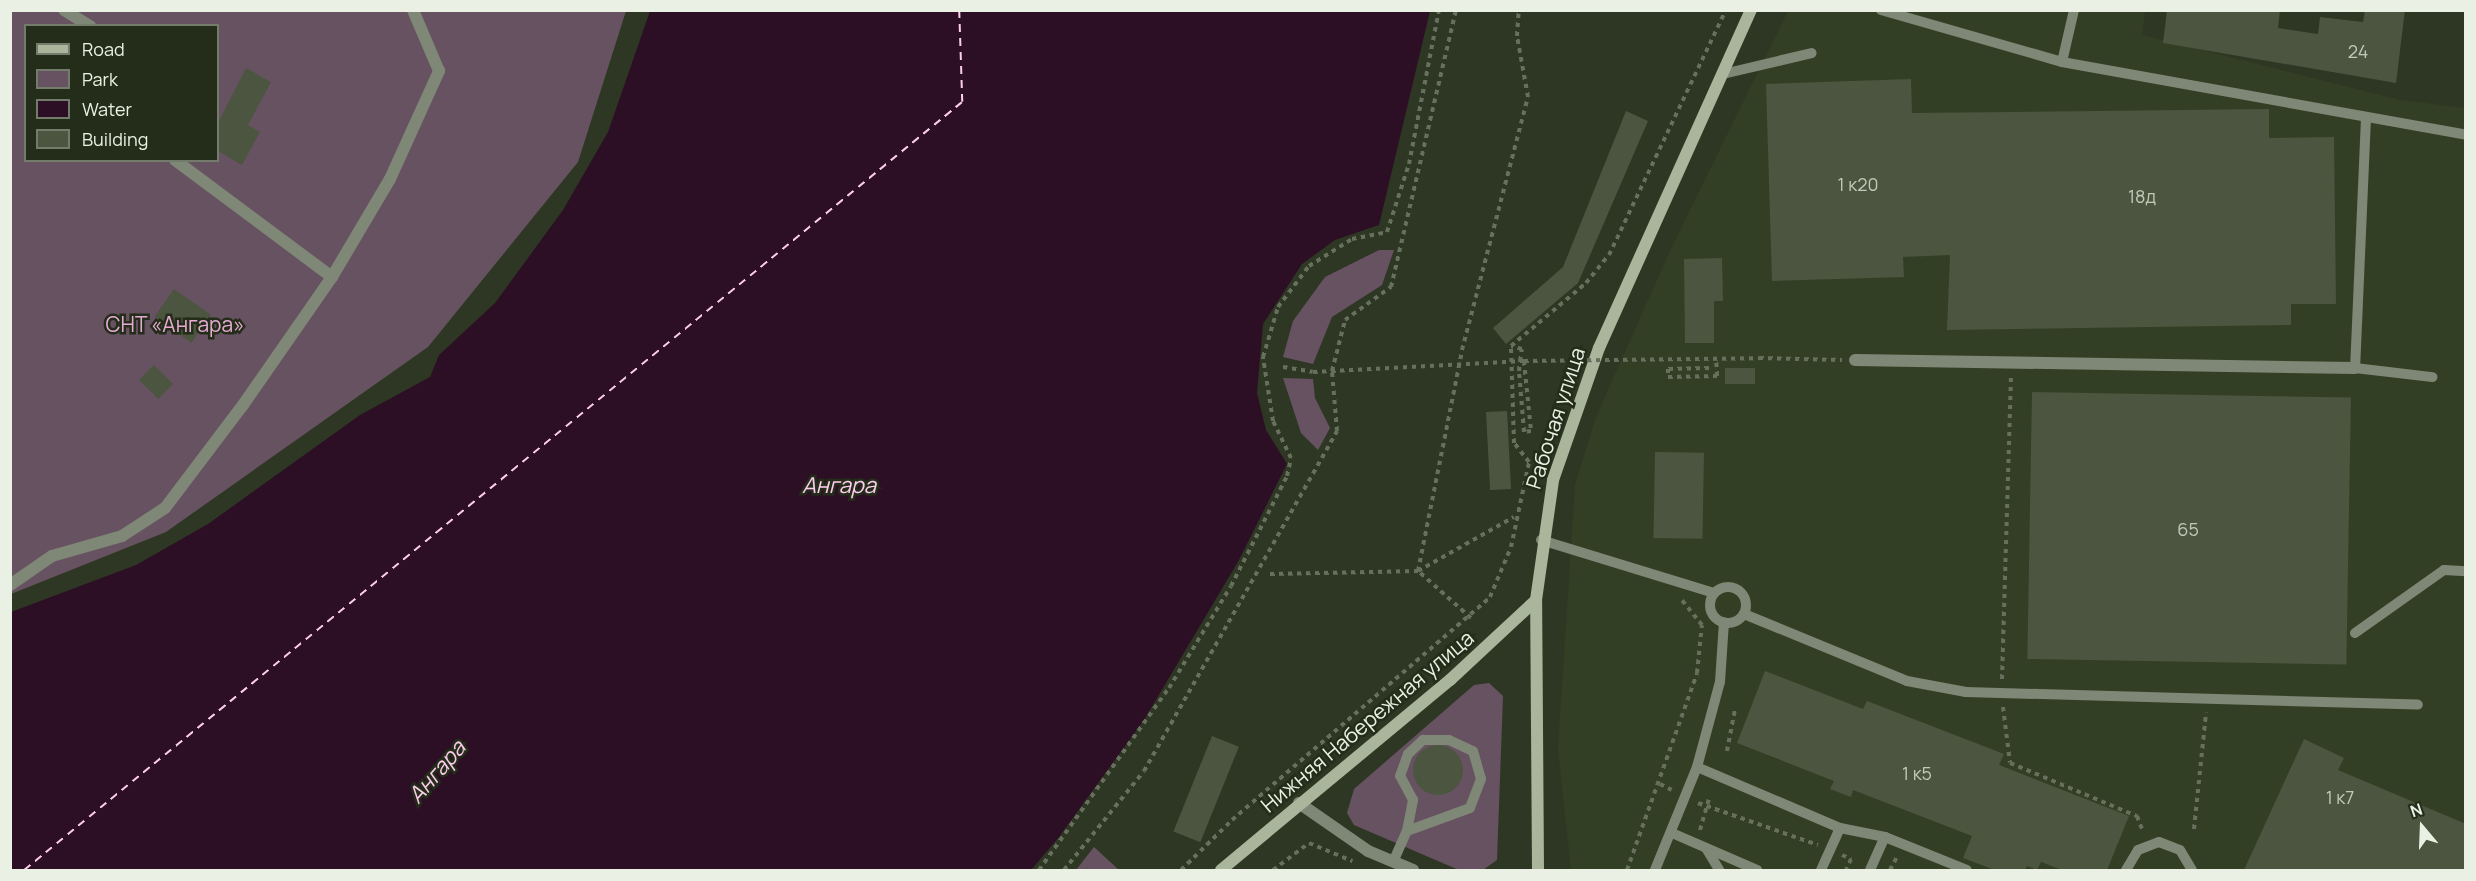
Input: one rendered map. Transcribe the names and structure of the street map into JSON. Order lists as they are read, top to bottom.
{
  "streets": {
    "main road": ["Рабочая улица", "Нижняя Набережная улица"]
  },
  "crossings": [
    ["Рабочая улица", "Нижняя Набережная улица"]
  ],
  "water": ["Ангара"],
  "parks": ["СНТ «Ангара»"],
  "house_numbers": [
    "24",
    "1 к20",
    "18д",
    "65",
    "1 к5",
    "1 к7"
  ],
  "legend": [
    "Road",
    "Park",
    "Water",
    "Building"
  ],
  "north": "top"
}
